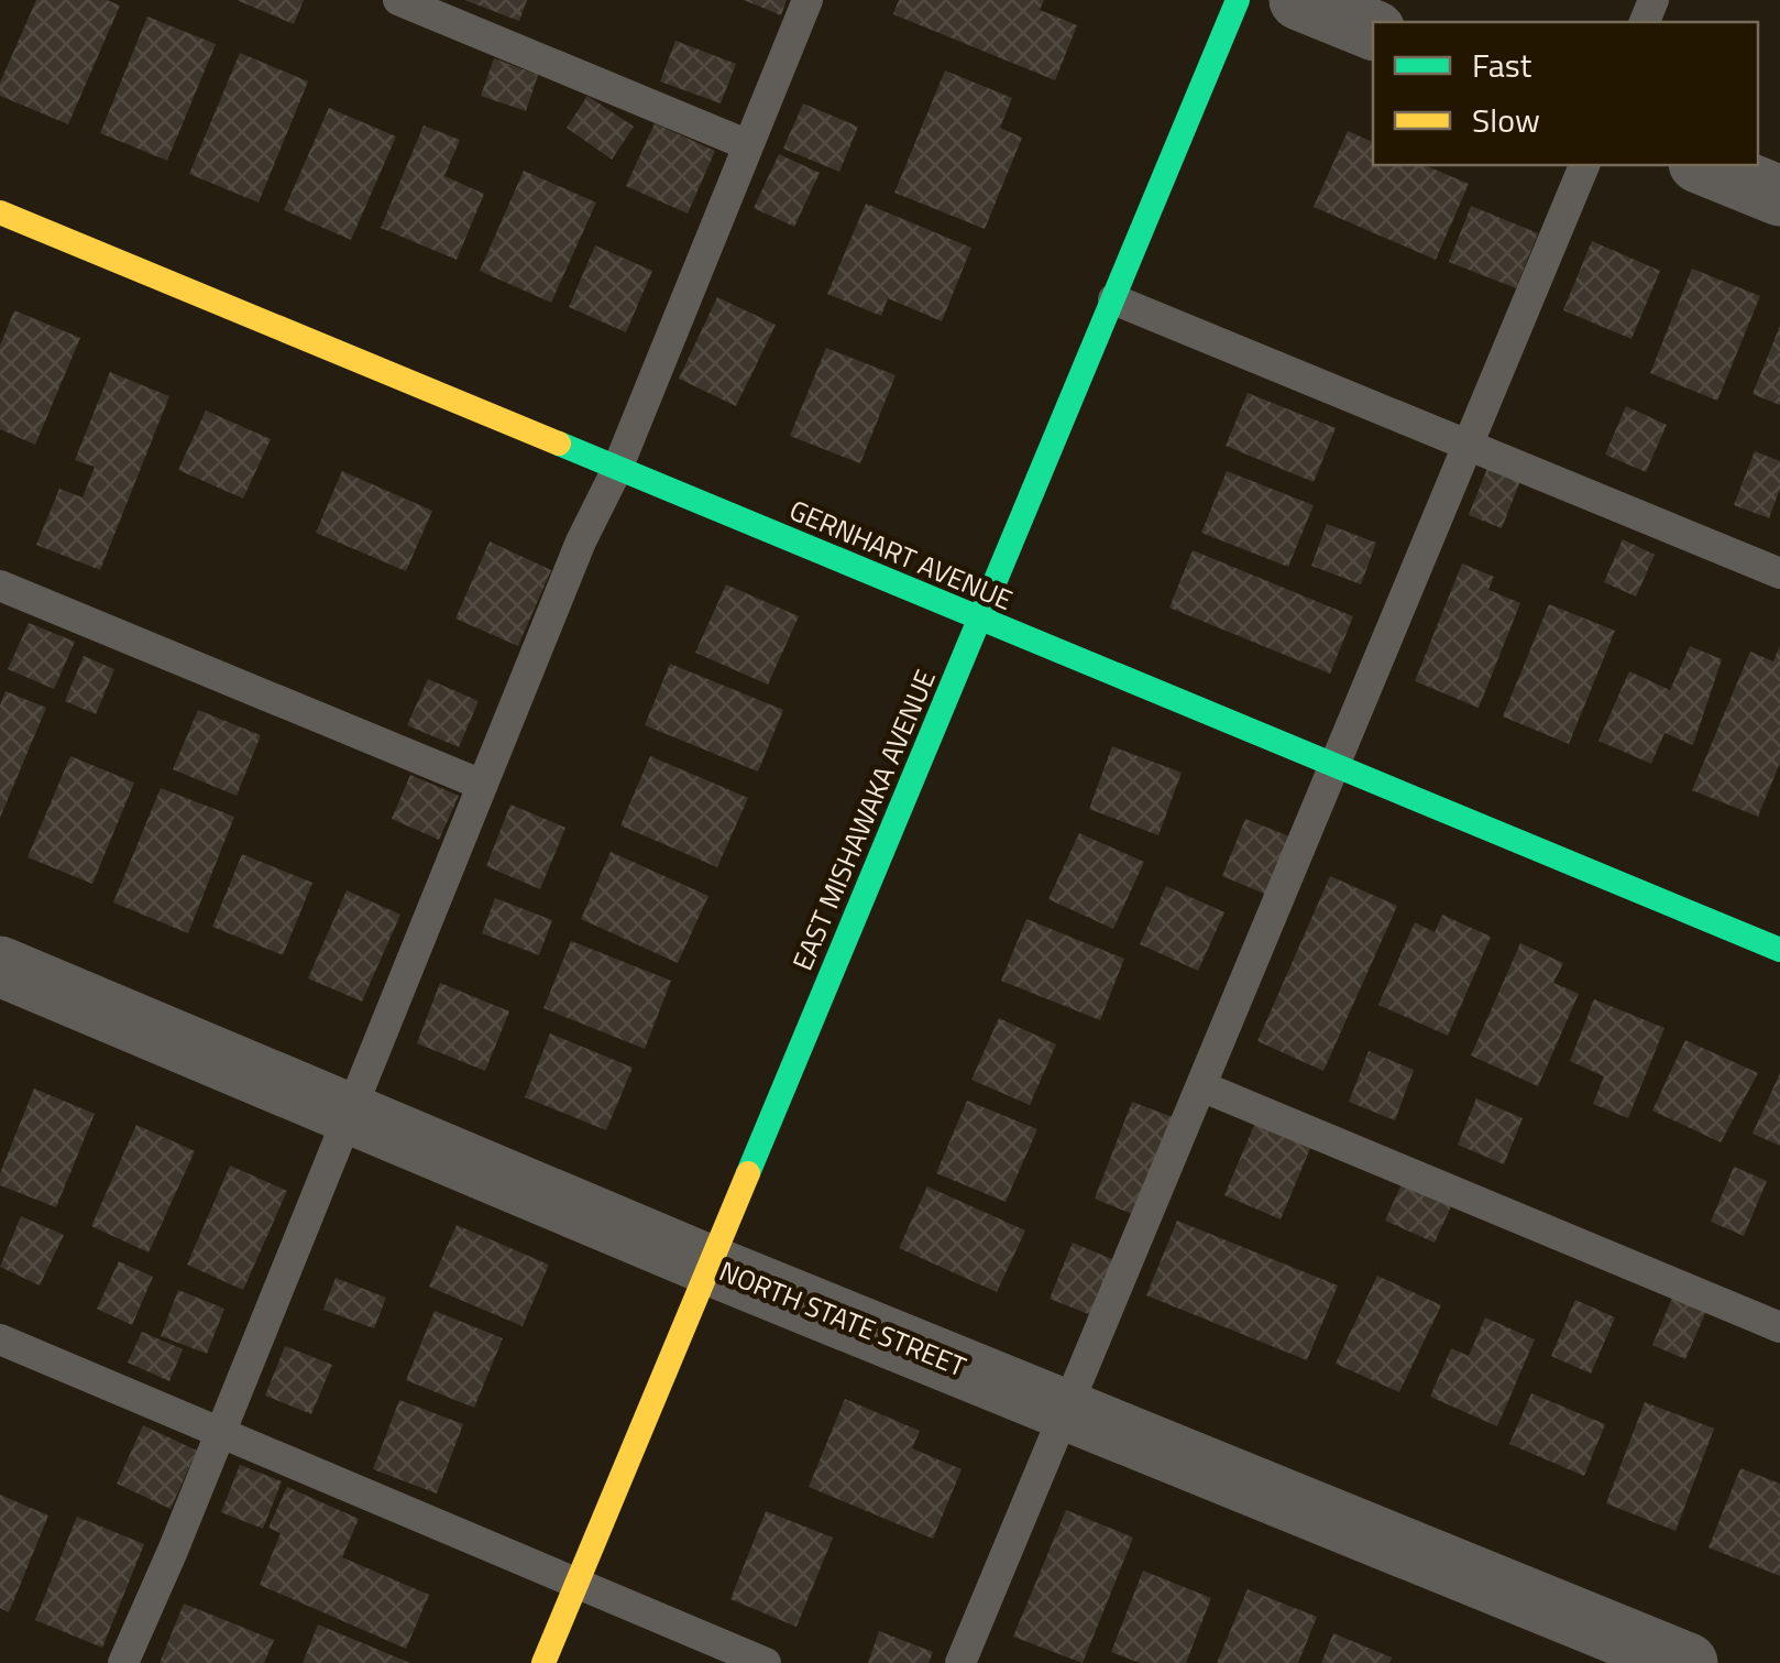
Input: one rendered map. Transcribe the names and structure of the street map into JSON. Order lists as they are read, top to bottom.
{
  "streets": {
    "street": ["GERNHART AVENUE", "EAST MISHAWAKA AVENUE", "NORTH STATE STREET"]
  },
  "crossings": [
    ["GERNHART AVENUE", "EAST MISHAWAKA AVENUE"],
    ["EAST MISHAWAKA AVENUE", "NORTH STATE STREET"]
  ],
  "legend": ["Fast", "Slow"]
}
